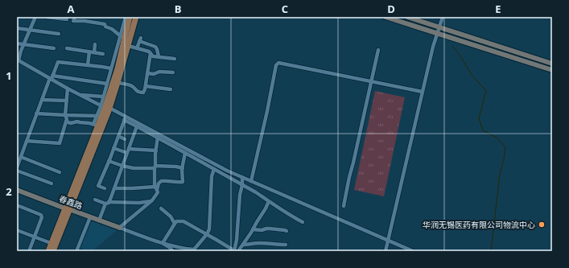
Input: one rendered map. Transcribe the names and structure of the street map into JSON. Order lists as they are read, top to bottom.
{
  "streets": {
    "main road": ["春鑫路"]
  },
  "places": ["华润无锡医药有限公司物流中心"],
  "grid": {
    "columns": [
      "A",
      "B",
      "C",
      "D",
      "E"
    ],
    "rows": ["1", "2"]
  }
}
